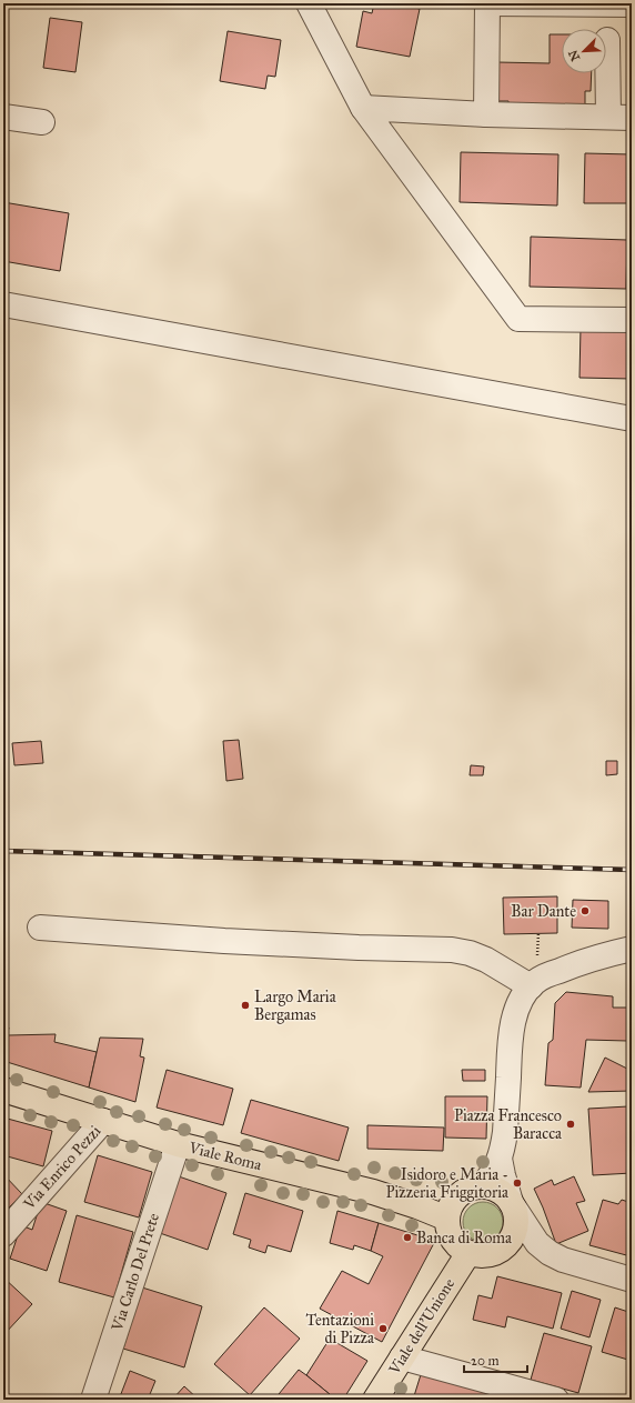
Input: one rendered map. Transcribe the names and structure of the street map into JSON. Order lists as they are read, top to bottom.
{
  "streets": {
    "main road": ["Viale Roma", "Viale dell'Unione"],
    "street": ["Via Enrico Pezzi", "Via Carlo Del Prete"]
  },
  "crossings": [
    ["Viale Roma", "Via Enrico Pezzi"],
    ["Viale Roma", "Via Carlo Del Prete"],
    ["Viale Roma", "Viale dell'Unione"]
  ],
  "places": [
    "Bar Dante",
    "Largo Maria Bergamas",
    "Piazza Francesco Baracca",
    "Isidoro e Maria - Pizzeria Friggitoria",
    "Banca di Roma",
    "Tentazioni di Pizza"
  ],
  "scale_bar": "20 m",
  "north": "bottom left"
}
